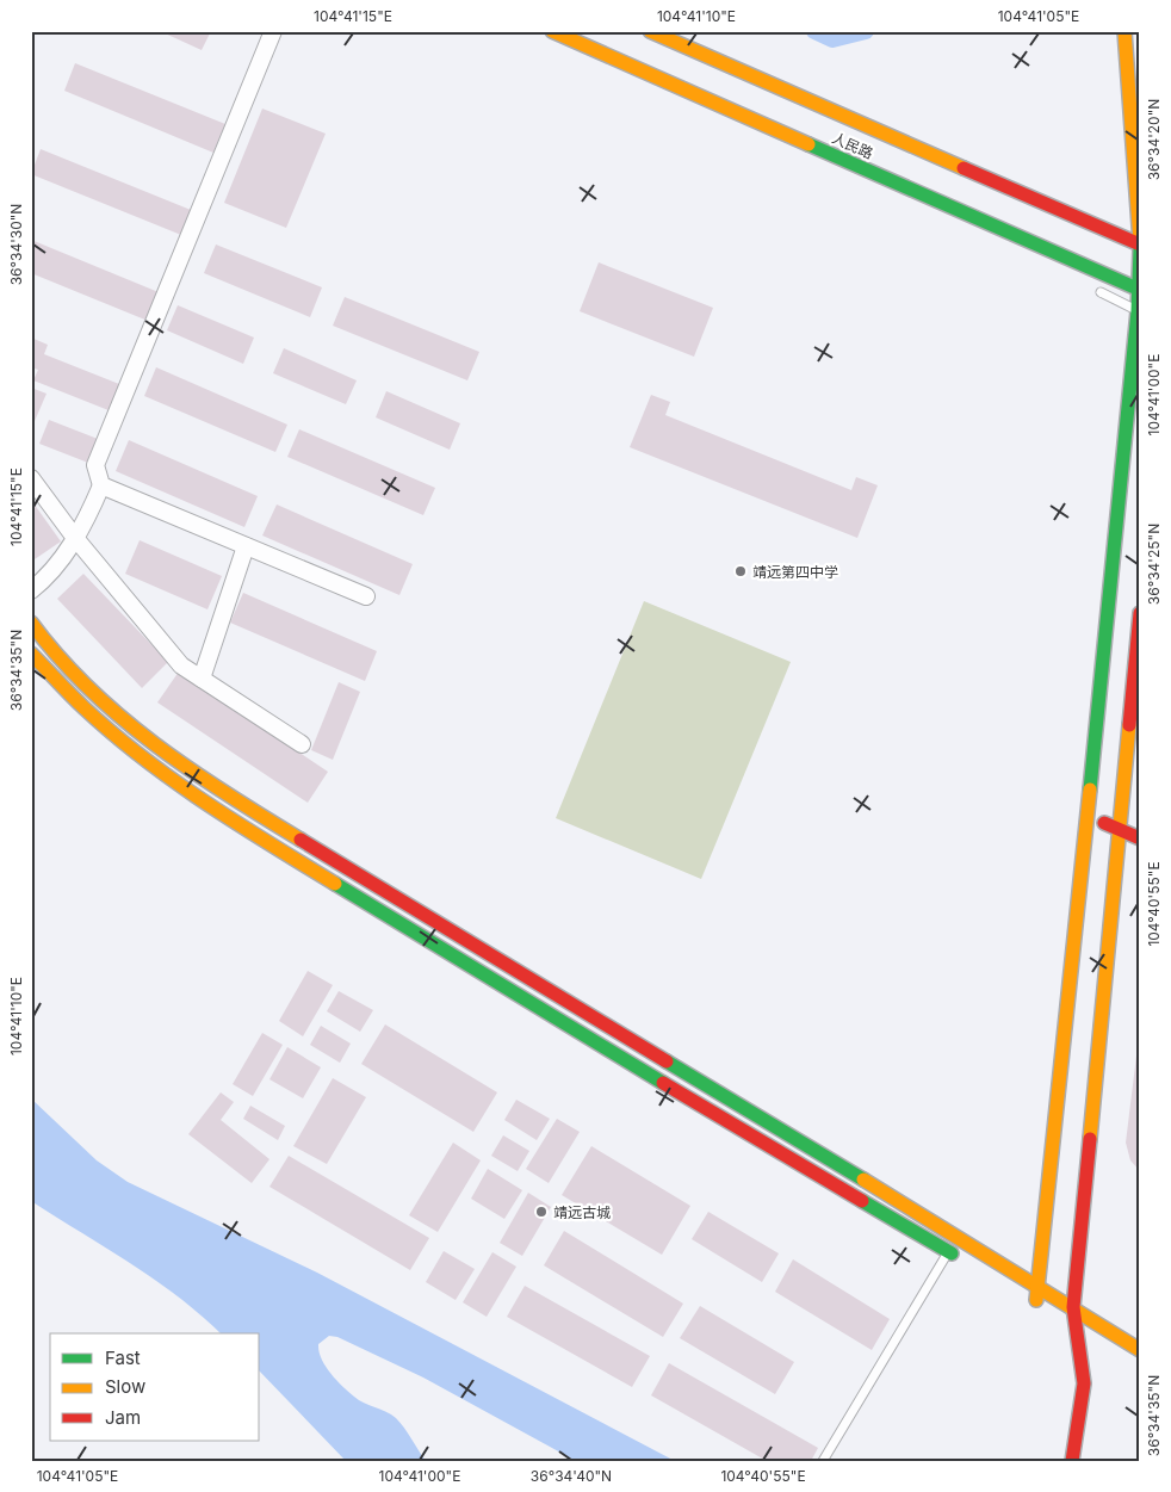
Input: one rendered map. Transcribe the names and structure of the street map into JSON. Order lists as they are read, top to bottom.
{
  "streets": {
    "main road": ["人民路"]
  },
  "places": ["靖远第四中学", "靖远古城"],
  "legend": ["Fast", "Slow", "Jam"],
  "coordinates": [
    "104°41'15\"E",
    "104°41'10\"E",
    "104°41'05\"E",
    "36°34'20\"N",
    "36°34'30\"N",
    "104°41'00\"E",
    "36°34'25\"N",
    "36°34'35\"N",
    "104°40'55\"E",
    "36°34'40\"N"
  ]
}
